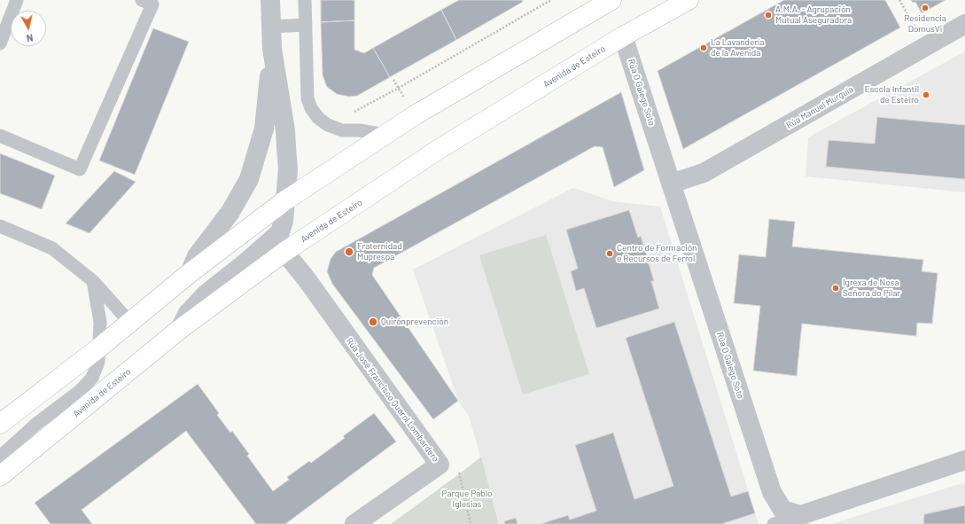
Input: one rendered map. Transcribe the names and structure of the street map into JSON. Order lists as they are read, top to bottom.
{
  "streets": {
    "main road": ["Avenida de Esteiro"],
    "street": ["Rúa O Galego Soto", "Rúa Manuel Murguía", "Rúa José Francisco Querol Lombardero"]
  },
  "crossings": [
    ["Avenida de Esteiro", "Rúa O Galego Soto"],
    ["Avenida de Esteiro", "Rúa José Francisco Querol Lombardero"],
    ["Rúa O Galego Soto", "Rúa Manuel Murguía"]
  ],
  "parks": ["Parque Pablo Iglesias"],
  "places": [
    "Residencia DomusVi",
    "A.M.A. - Agrupación Mutual Aseguradora",
    "La Lavandería de la Avenida",
    "Escola Infantil de Esteiro",
    "Fraternidad Muprespa",
    "Centro de Formación e Recursos de Ferrol",
    "Igrexa de Nosa Señora do Pilar",
    "Quirónprevención"
  ],
  "north": "bottom"
}
